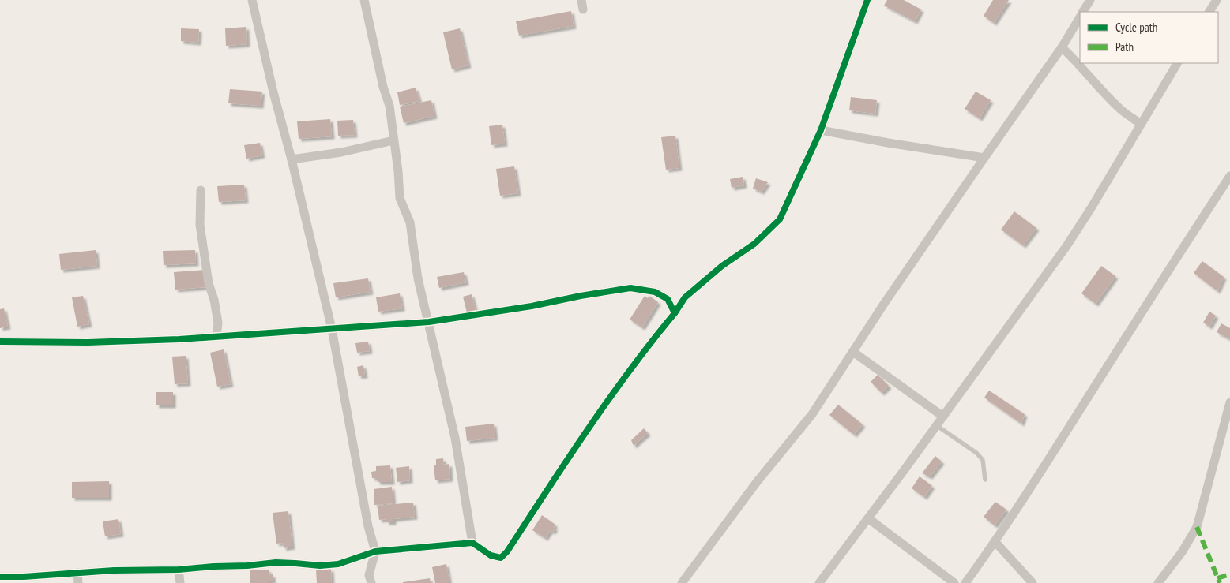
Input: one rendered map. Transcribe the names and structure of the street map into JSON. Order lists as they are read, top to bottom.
{
  "legend": ["Cycle path", "Path"]
}
